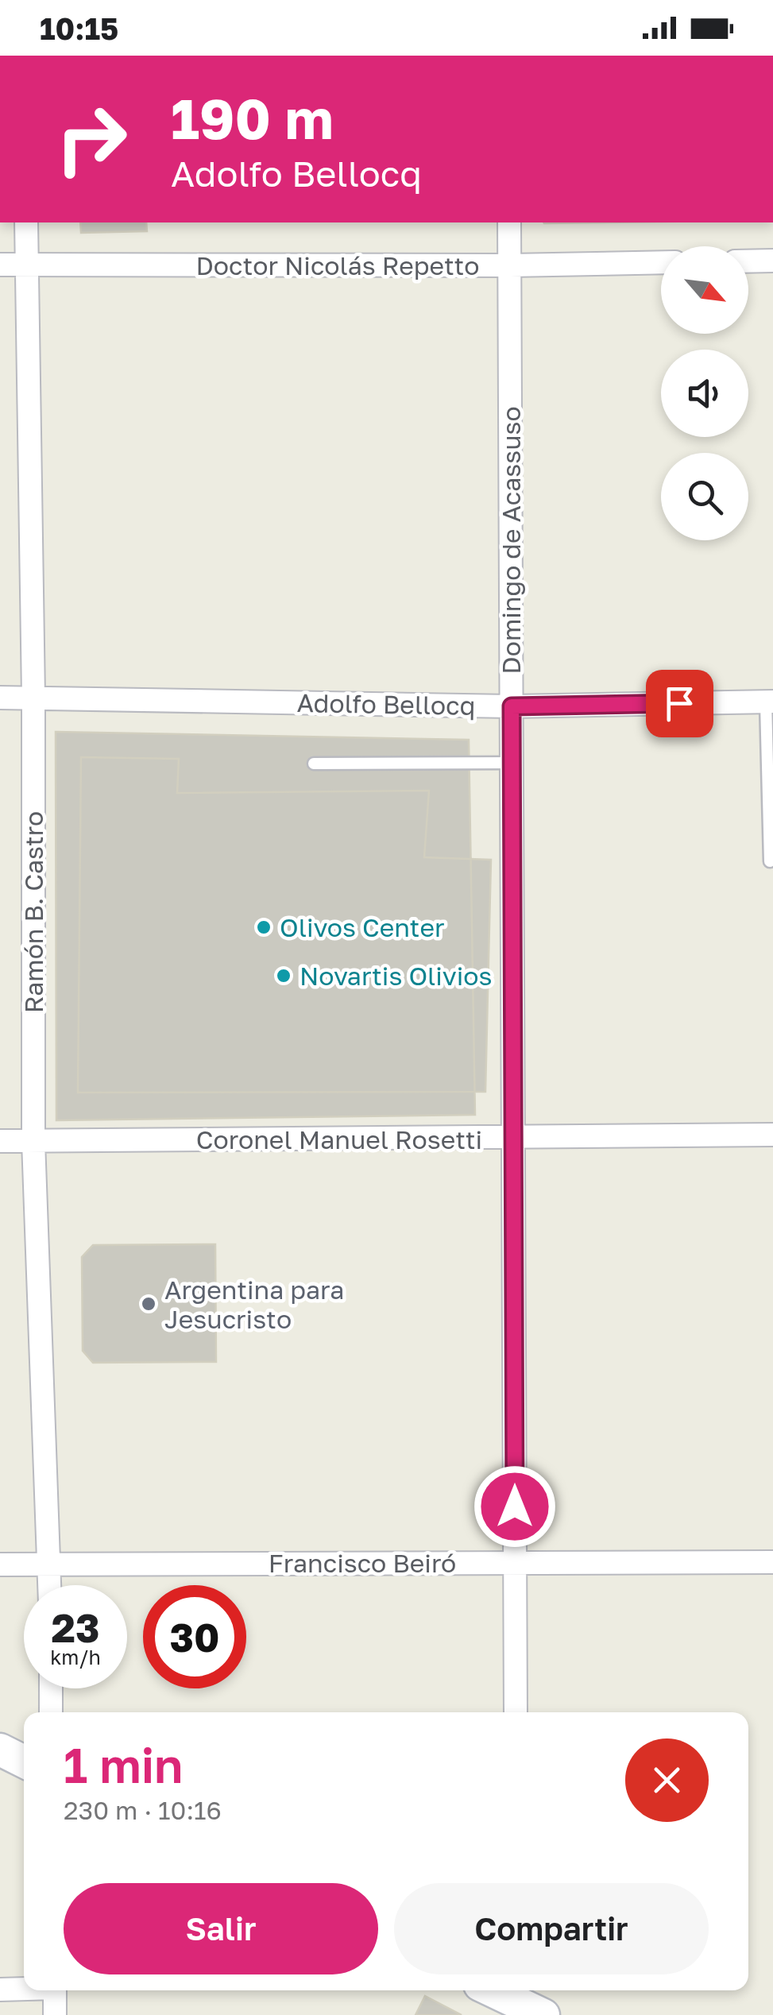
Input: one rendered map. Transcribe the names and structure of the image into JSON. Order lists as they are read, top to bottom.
{
  "streets": {
    "street": [
      "Doctor Nicolás Repetto",
      "Domingo de Acassuso",
      "Adolfo Bellocq",
      "Ramón B. Castro",
      "Coronel Manuel Rosetti",
      "Francisco Beiró"
    ]
  },
  "crossings": [
    ["Doctor Nicolás Repetto", "Domingo de Acassuso"],
    ["Doctor Nicolás Repetto", "Ramón B. Castro"],
    ["Domingo de Acassuso", "Adolfo Bellocq"],
    ["Domingo de Acassuso", "Coronel Manuel Rosetti"],
    ["Domingo de Acassuso", "Francisco Beiró"],
    ["Adolfo Bellocq", "Ramón B. Castro"],
    ["Ramón B. Castro", "Coronel Manuel Rosetti"],
    ["Ramón B. Castro", "Francisco Beiró"]
  ],
  "places": ["Olivos Center", "Novartis Olivios", "Argentina para Jesucristo"],
  "north": "bottom right",
  "page": {
    "status": "10:15",
    "turn": ["190 m", "Adolfo Bellocq"],
    "speed": "23 km/h",
    "limit": "30",
    "heading": ["1 min", "230 m · 10:16"],
    "buttons": ["Salir", "Compartir"]
  }
}
